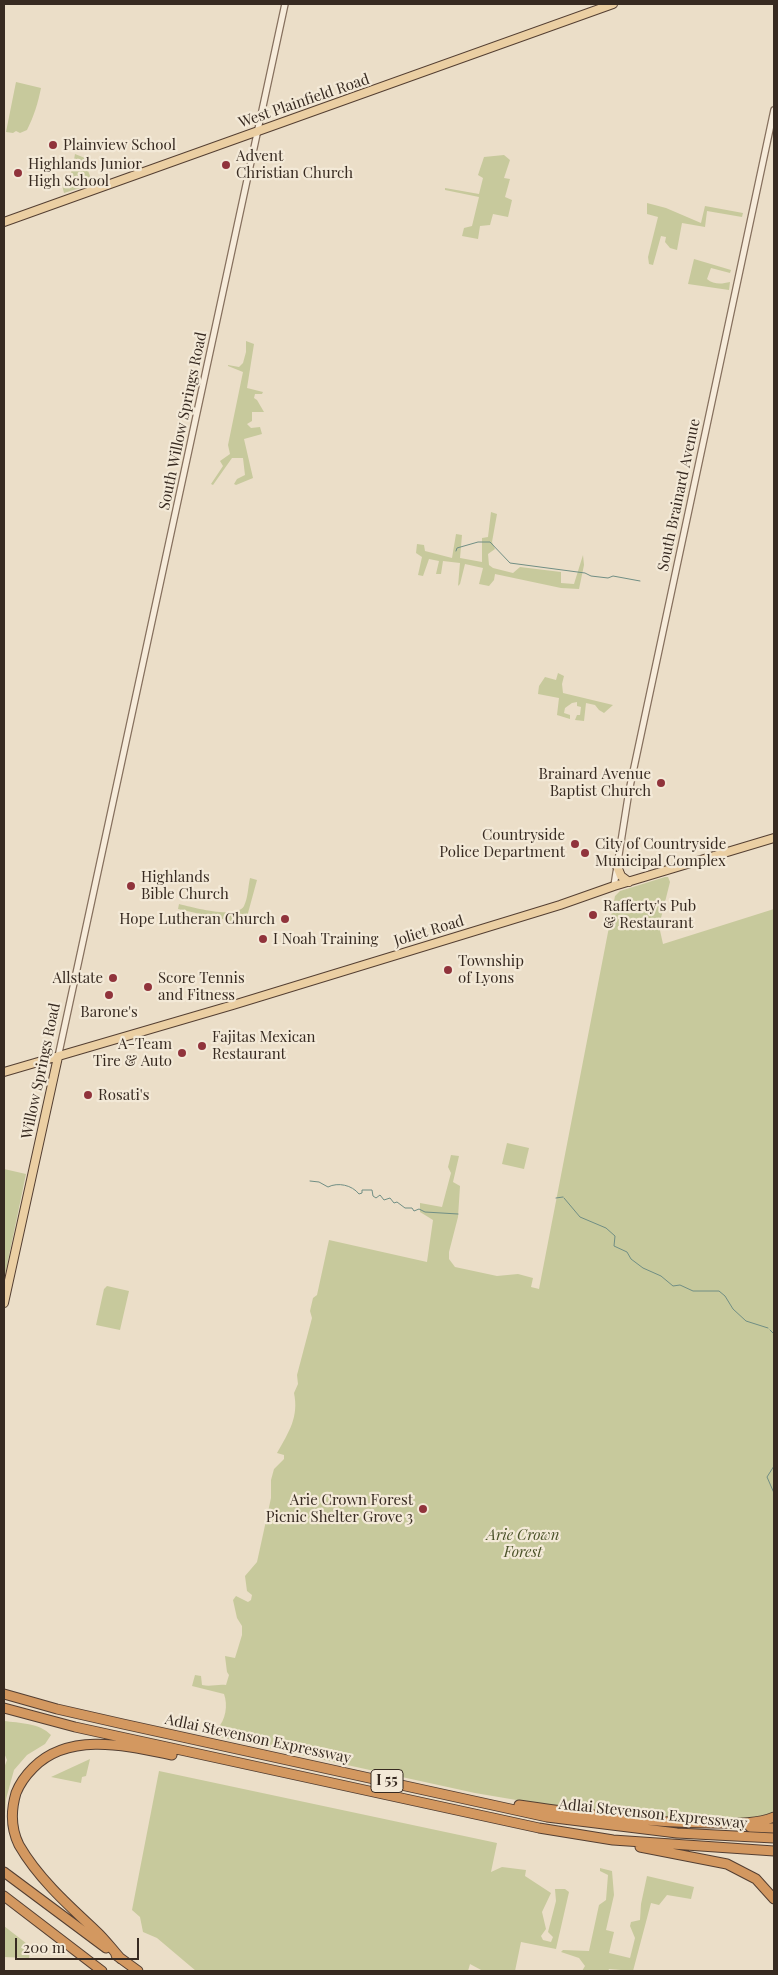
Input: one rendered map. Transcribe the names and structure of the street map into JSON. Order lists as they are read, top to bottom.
{
  "streets": {
    "highway": ["Adlai Stevenson Expressway", "I 55"],
    "main road": ["West Plainfield Road", "Joliet Road", "Willow Springs Road"],
    "street": ["South Willow Springs Road", "South Brainard Avenue"]
  },
  "crossings": [
    ["West Plainfield Road", "South Willow Springs Road"],
    ["South Willow Springs Road", "Willow Springs Road"],
    ["South Brainard Avenue", "Joliet Road"],
    ["Joliet Road", "Willow Springs Road"]
  ],
  "parks": ["Arie Crown Forest"],
  "places": [
    "Plainview School",
    "Advent Christian Church",
    "Highlands Junior High School",
    "Brainard Avenue Baptist Church",
    "Countryside Police Department",
    "City of Countryside Municipal Complex",
    "Highlands Bible Church",
    "Rafferty's Pub & Restaurant",
    "Hope Lutheran Church",
    "I Noah Training",
    "Township of Lyons",
    "Allstate",
    "Score Tennis and Fitness",
    "Barone's",
    "Fajitas Mexican Restaurant",
    "A-Team Tire & Auto",
    "Rosati's",
    "Arie Crown Forest Picnic Shelter Grove 3"
  ],
  "scale_bar": "200 m"
}
